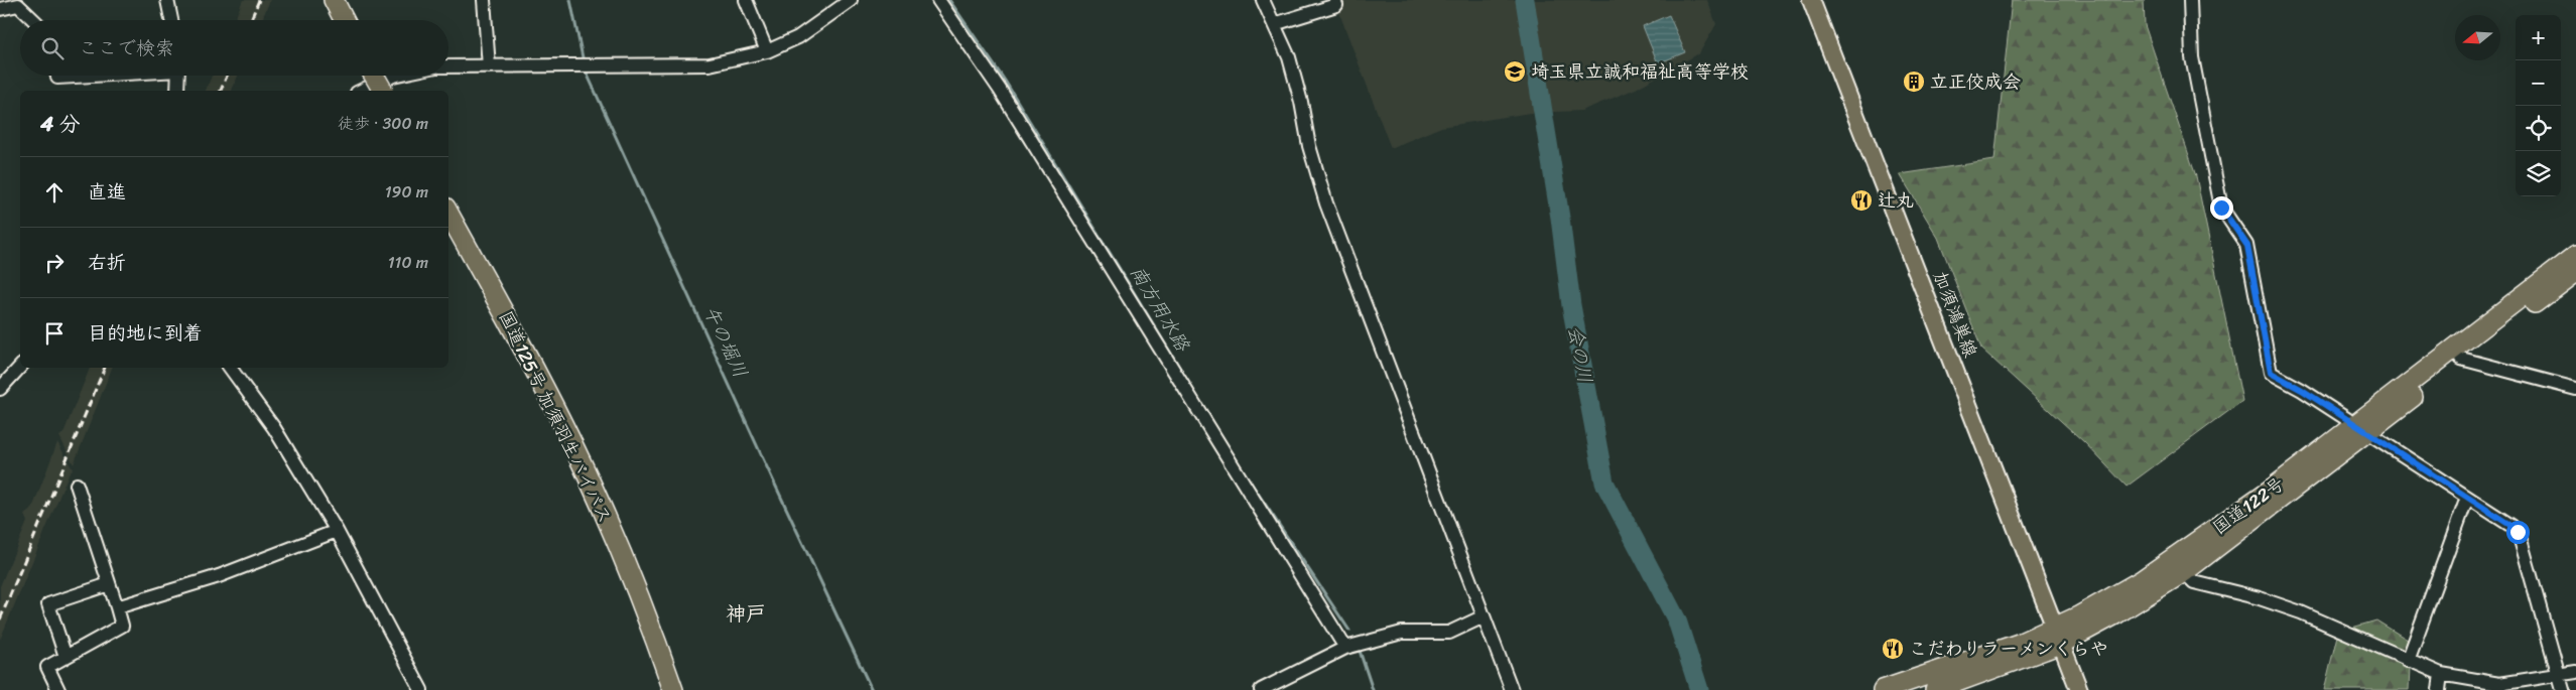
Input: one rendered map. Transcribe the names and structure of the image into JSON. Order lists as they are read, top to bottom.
{
  "streets": {
    "highway": ["国道125号 加須羽生バイパス", "国道122号"],
    "main road": ["加須鴻巣線"]
  },
  "crossings": [
    ["加須鴻巣線", "国道122号"]
  ],
  "districts": ["神戸"],
  "water": ["南方用水路", "午の堀川", "会の川"],
  "places": {
    "school or university": ["埼玉県立誠和福祉高等学校"],
    "building": ["立正佼成会"],
    "restaurant": ["辻丸", "こだわりラーメンくらや"]
  },
  "north": "left",
  "page": {
    "map_buttons": ["+", "−"],
    "search": "ここで検索",
    "heading": ["4 分", "徒歩 · 300 m"],
    "list": [
      ["直進", "190 m"],
      ["右折", "110 m"],
      "目的地に到着"
    ]
  }
}
